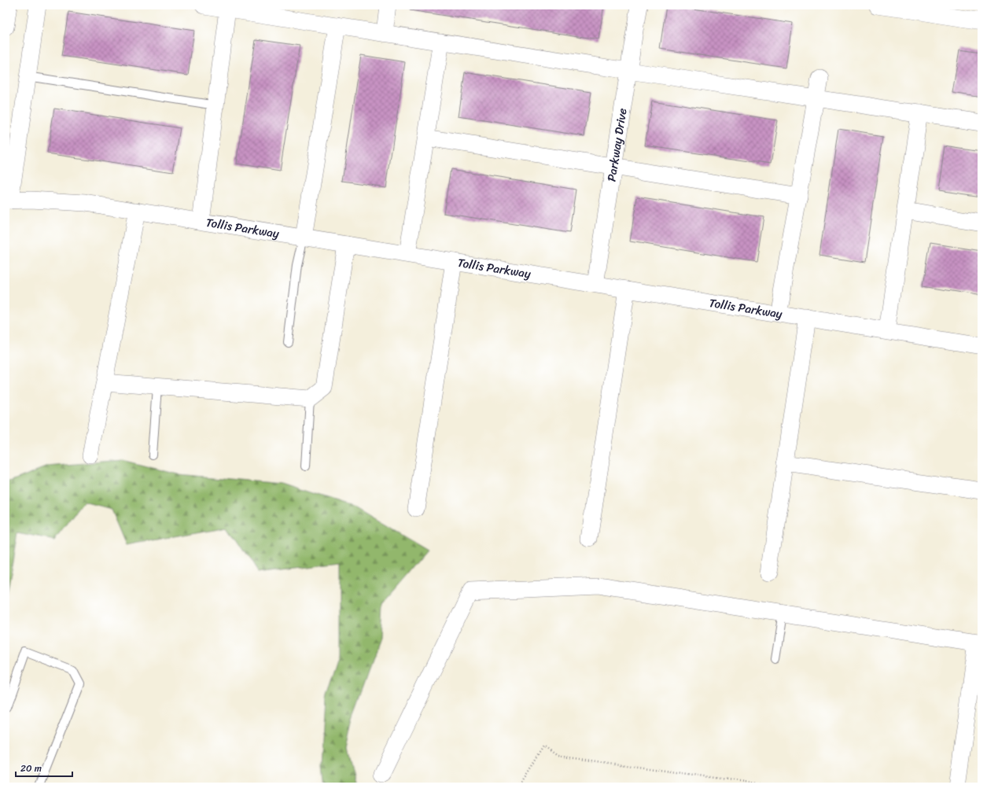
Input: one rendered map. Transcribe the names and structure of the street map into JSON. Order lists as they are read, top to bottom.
{
  "streets": {
    "street": ["Parkway Drive", "Tollis Parkway"]
  },
  "crossings": [
    ["Parkway Drive", "Tollis Parkway"]
  ],
  "scale_bar": "20 m"
}
